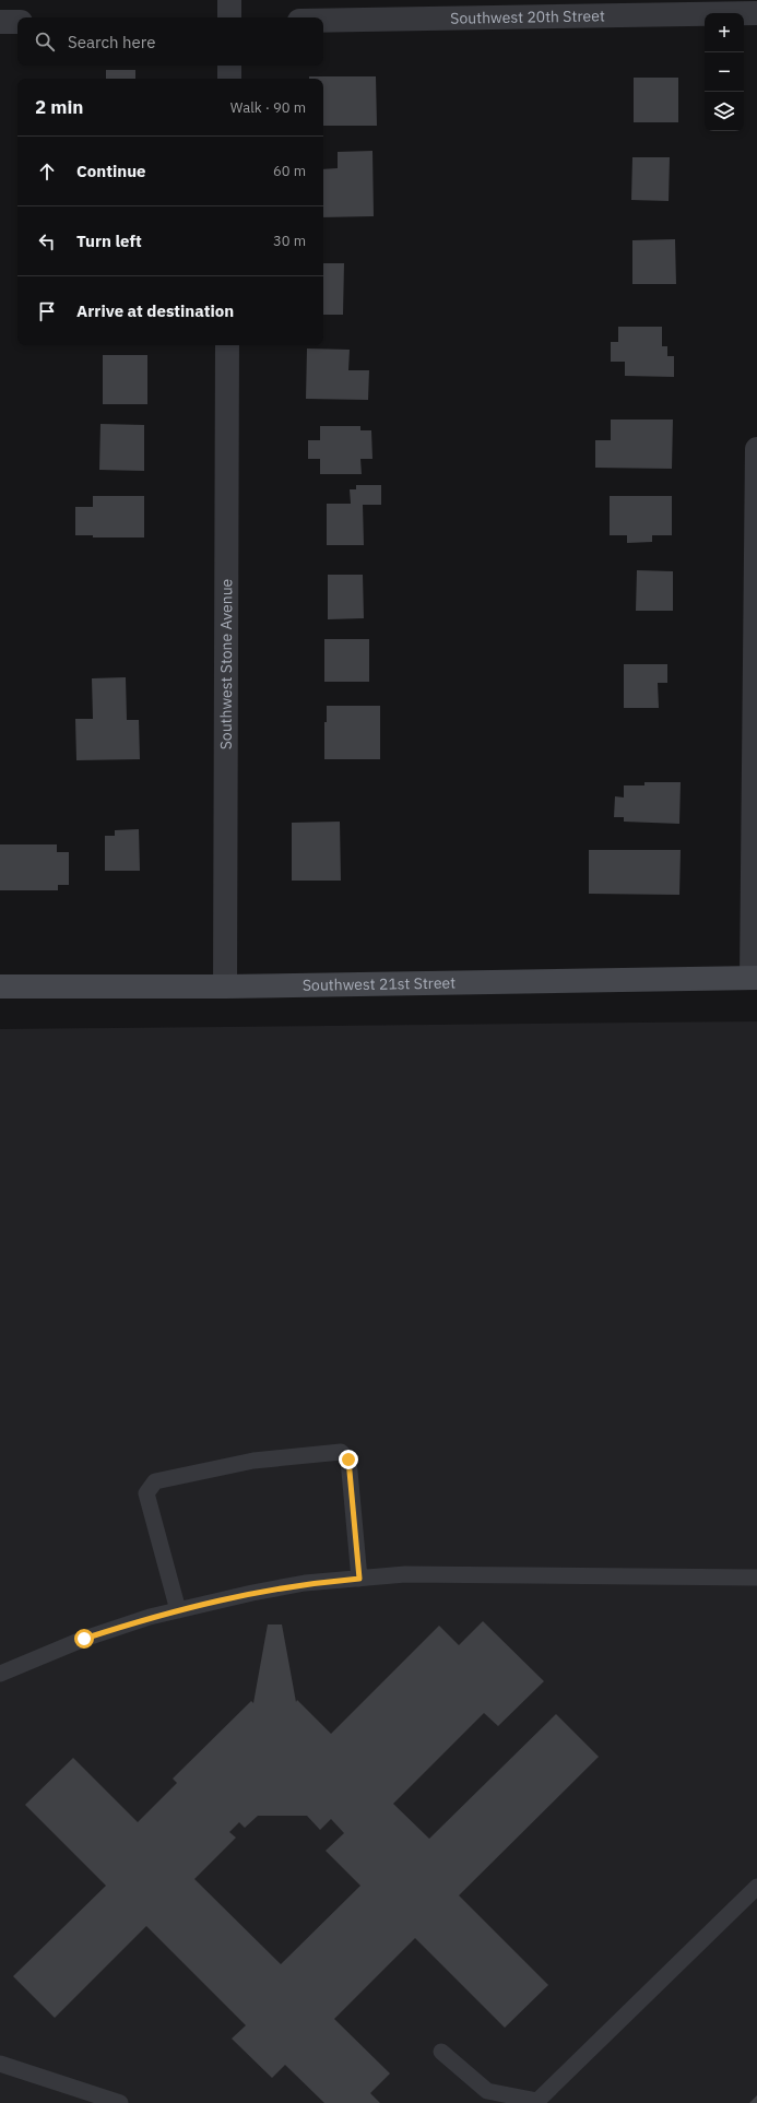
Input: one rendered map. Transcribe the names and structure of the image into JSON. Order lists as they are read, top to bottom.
{
  "streets": {
    "main road": ["Southwest 21st Street"],
    "street": ["Southwest 20th Street", "Southwest Stone Avenue"]
  },
  "crossings": [
    ["Southwest Stone Avenue", "Southwest 21st Street"]
  ],
  "page": {
    "map_buttons": ["+", "−"],
    "search": "Search here",
    "heading": ["2 min", "Walk · 90 m"],
    "list": [
      ["Continue", "60 m"],
      ["Turn left", "30 m"],
      "Arrive at destination"
    ]
  }
}
